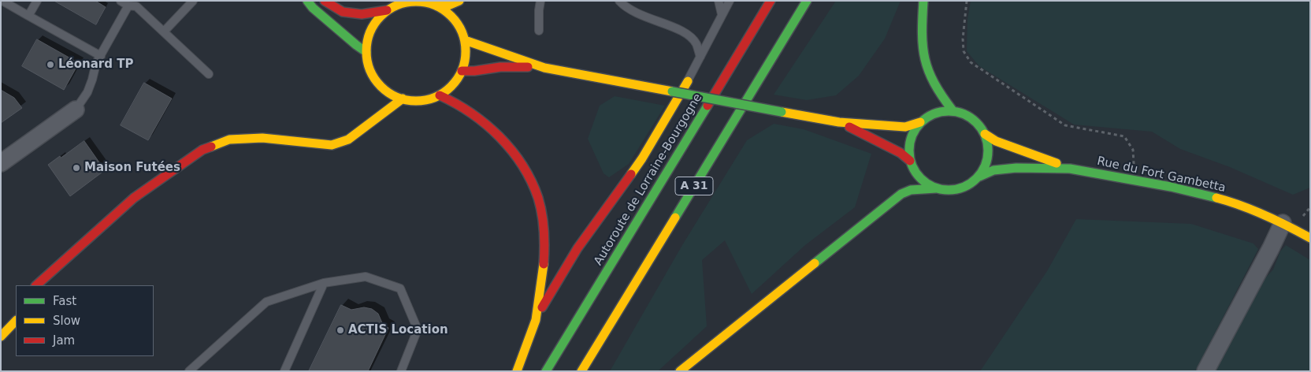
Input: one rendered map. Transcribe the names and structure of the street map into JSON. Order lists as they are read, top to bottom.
{
  "streets": {
    "main road": ["Rue du Fort Gambetta", "Autoroute de Lorraine-Bourgogne", "A 31"]
  },
  "places": ["Léonard TP", "Maison Futées", "ACTIS Location"],
  "legend": ["Fast", "Slow", "Jam"]
}
